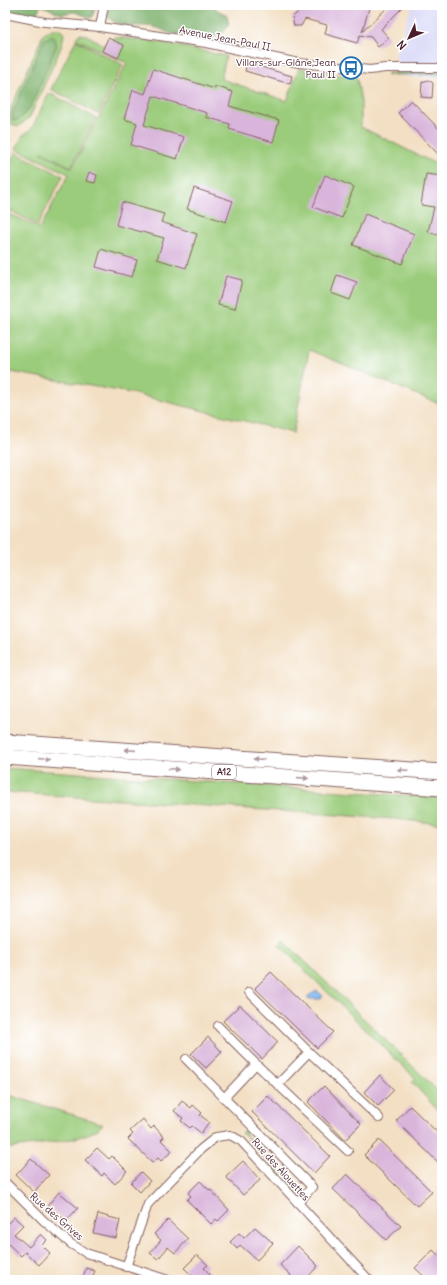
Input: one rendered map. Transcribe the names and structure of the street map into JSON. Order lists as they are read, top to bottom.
{
  "streets": {
    "highway": ["A12"],
    "street": ["Avenue Jean-Paul II", "Rue des Alouettes", "Rue des Grives"]
  },
  "crossings": [
    ["Rue des Alouettes", "Rue des Grives"]
  ],
  "places": {
    "bus stop": ["Villars-sur-Glâne,Jean Paul II"]
  },
  "north": "bottom left"
}
